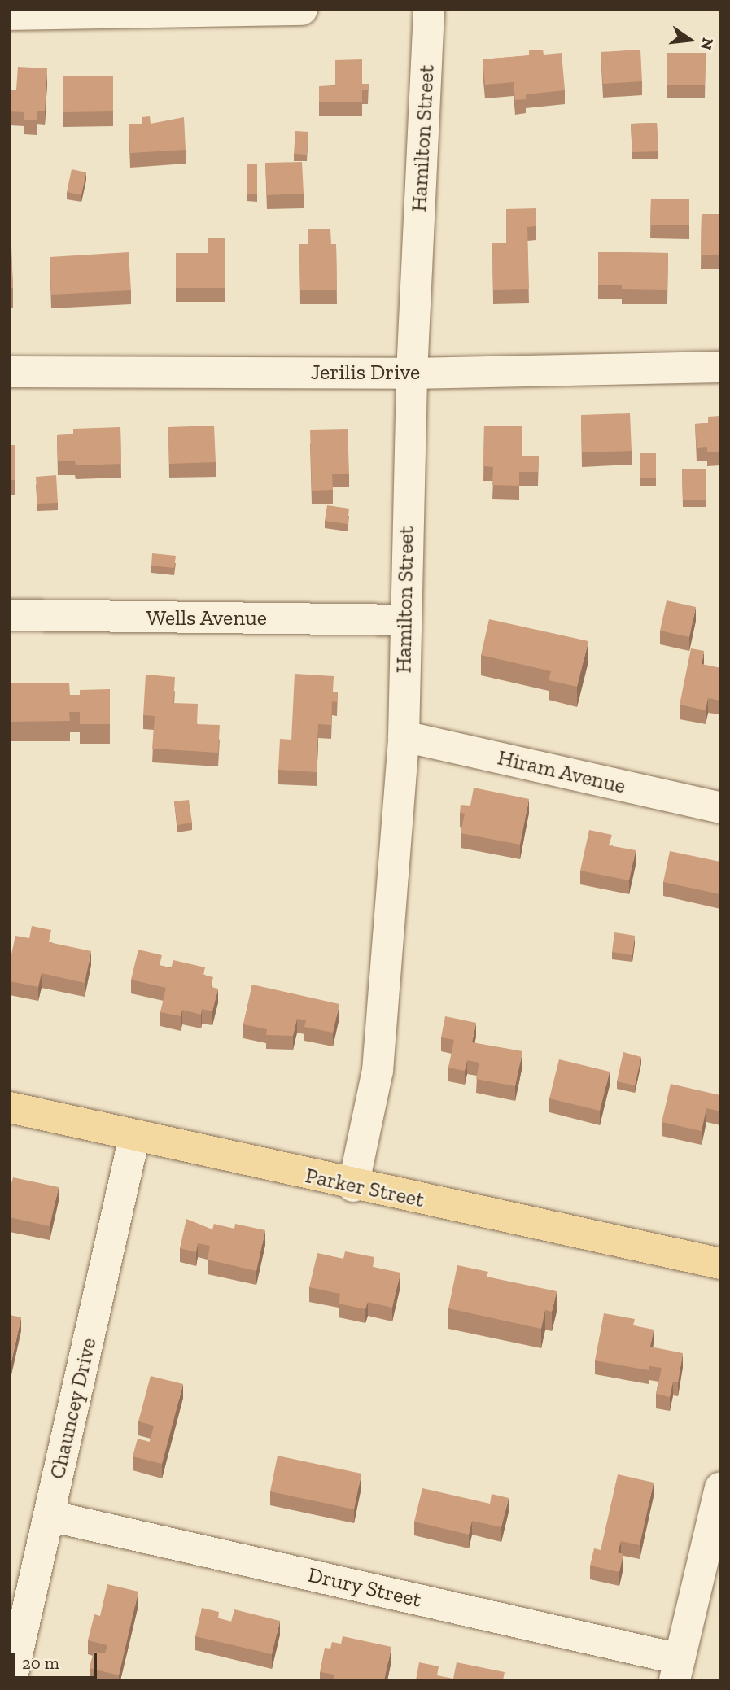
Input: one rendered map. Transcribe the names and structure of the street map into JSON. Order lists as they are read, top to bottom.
{
  "streets": {
    "main road": ["Parker Street"],
    "street": [
      "Hamilton Street",
      "Jerilis Drive",
      "Wells Avenue",
      "Hiram Avenue",
      "Chauncey Drive",
      "Drury Street"
    ]
  },
  "crossings": [
    ["Hamilton Street", "Jerilis Drive"],
    ["Hamilton Street", "Wells Avenue"],
    ["Hamilton Street", "Hiram Avenue"],
    ["Hamilton Street", "Parker Street"],
    ["Parker Street", "Chauncey Drive"],
    ["Chauncey Drive", "Drury Street"]
  ],
  "scale_bar": "20 m",
  "north": "right"
}
